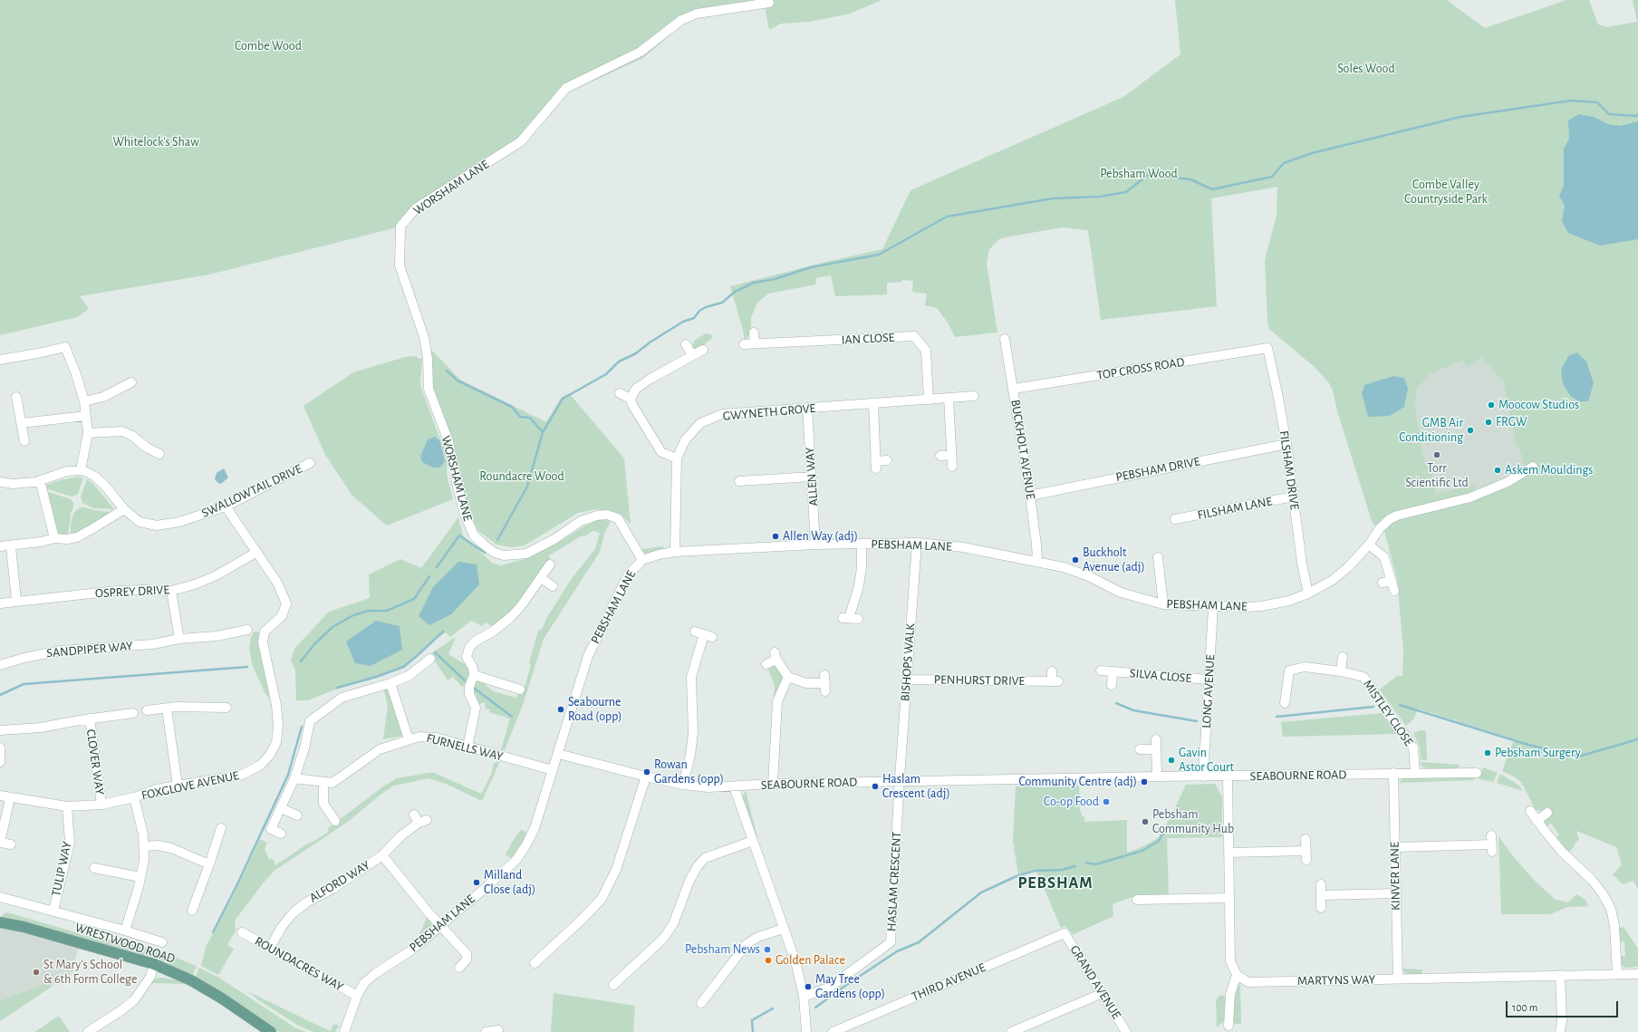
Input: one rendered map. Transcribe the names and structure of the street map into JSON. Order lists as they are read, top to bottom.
{
  "streets": {
    "main road": ["WRESTWOOD ROAD"],
    "street": [
      "WORSHAM LANE",
      "IAN CLOSE",
      "TOP CROSS ROAD",
      "GWYNETH GROVE",
      "BUCKHOLT AVENUE",
      "PEBSHAM DRIVE",
      "FILSHAM DRIVE",
      "ALLEN WAY",
      "SWALLOWTAIL DRIVE",
      "FILSHAM LANE",
      "PEBSHAM LANE",
      "OSPREY DRIVE",
      "SANDPIPER WAY",
      "BISHOPS WALK",
      "SILVA CLOSE",
      "PENHURST DRIVE",
      "LONG AVENUE",
      "MISTLEY CLOSE",
      "FURNELLS WAY",
      "CLOVER WAY",
      "SEABOURNE ROAD",
      "FOXGLOVE AVENUE",
      "TULIP WAY",
      "KINVER LANE",
      "ALFORD WAY",
      "HASLAM CRESCENT",
      "ROUNDACRES WAY",
      "MARTYNS WAY",
      "THIRD AVENUE",
      "GRAND AVENUE"
    ]
  },
  "crossings": [
    ["WORSHAM LANE", "PEBSHAM LANE"],
    ["IAN CLOSE", "GWYNETH GROVE"],
    ["TOP CROSS ROAD", "BUCKHOLT AVENUE"],
    ["TOP CROSS ROAD", "FILSHAM DRIVE"],
    ["GWYNETH GROVE", "ALLEN WAY"],
    ["GWYNETH GROVE", "PEBSHAM LANE"],
    ["BUCKHOLT AVENUE", "PEBSHAM DRIVE"],
    ["BUCKHOLT AVENUE", "PEBSHAM LANE"],
    ["PEBSHAM DRIVE", "FILSHAM DRIVE"],
    ["FILSHAM DRIVE", "FILSHAM LANE"],
    ["FILSHAM DRIVE", "PEBSHAM LANE"],
    ["ALLEN WAY", "PEBSHAM LANE"],
    ["SWALLOWTAIL DRIVE", "FOXGLOVE AVENUE"],
    ["PEBSHAM LANE", "BISHOPS WALK"],
    ["PEBSHAM LANE", "LONG AVENUE"],
    ["PEBSHAM LANE", "FURNELLS WAY"],
    ["PEBSHAM LANE", "SEABOURNE ROAD"],
    ["PEBSHAM LANE", "ROUNDACRES WAY"],
    ["OSPREY DRIVE", "FOXGLOVE AVENUE"],
    ["BISHOPS WALK", "PENHURST DRIVE"],
    ["BISHOPS WALK", "SEABOURNE ROAD"],
    ["BISHOPS WALK", "HASLAM CRESCENT"],
    ["SILVA CLOSE", "LONG AVENUE"],
    ["LONG AVENUE", "SEABOURNE ROAD"],
    ["MISTLEY CLOSE", "SEABOURNE ROAD"],
    ["CLOVER WAY", "FOXGLOVE AVENUE"],
    ["SEABOURNE ROAD", "KINVER LANE"],
    ["SEABOURNE ROAD", "HASLAM CRESCENT"],
    ["FOXGLOVE AVENUE", "TULIP WAY"],
    ["KINVER LANE", "MARTYNS WAY"],
    ["ALFORD WAY", "ROUNDACRES WAY"],
    ["THIRD AVENUE", "GRAND AVENUE"]
  ],
  "districts": ["PEBSHAM"],
  "parks": [
    "Combe Wood",
    "Soles Wood",
    "Whitelock's Shaw",
    "Pebsham Wood",
    "Combe Valley Countryside Park",
    "Roundacre Wood"
  ],
  "places": [
    "Moocow Studios",
    "FRGW",
    "GMB Air Conditioning",
    "Torr Scientific Ltd",
    "Askem Mouldings",
    "Allen Way (adj)",
    "Buckholt Avenue (adj)",
    "Seabourne Road (opp)",
    "Pebsham Surgery",
    "Gavin Astor Court",
    "Rowan Gardens (opp)",
    "Community Centre (adj)",
    "Haslam Crescent (adj)",
    "Co-op Food",
    "Pebsham Community Hub",
    "Milland Close (adj)",
    "Pebsham News",
    "Golden Palace",
    "St Mary's School & 6th Form College",
    "May Tree Gardens (opp)"
  ],
  "scale_bar": "100 m"
}
